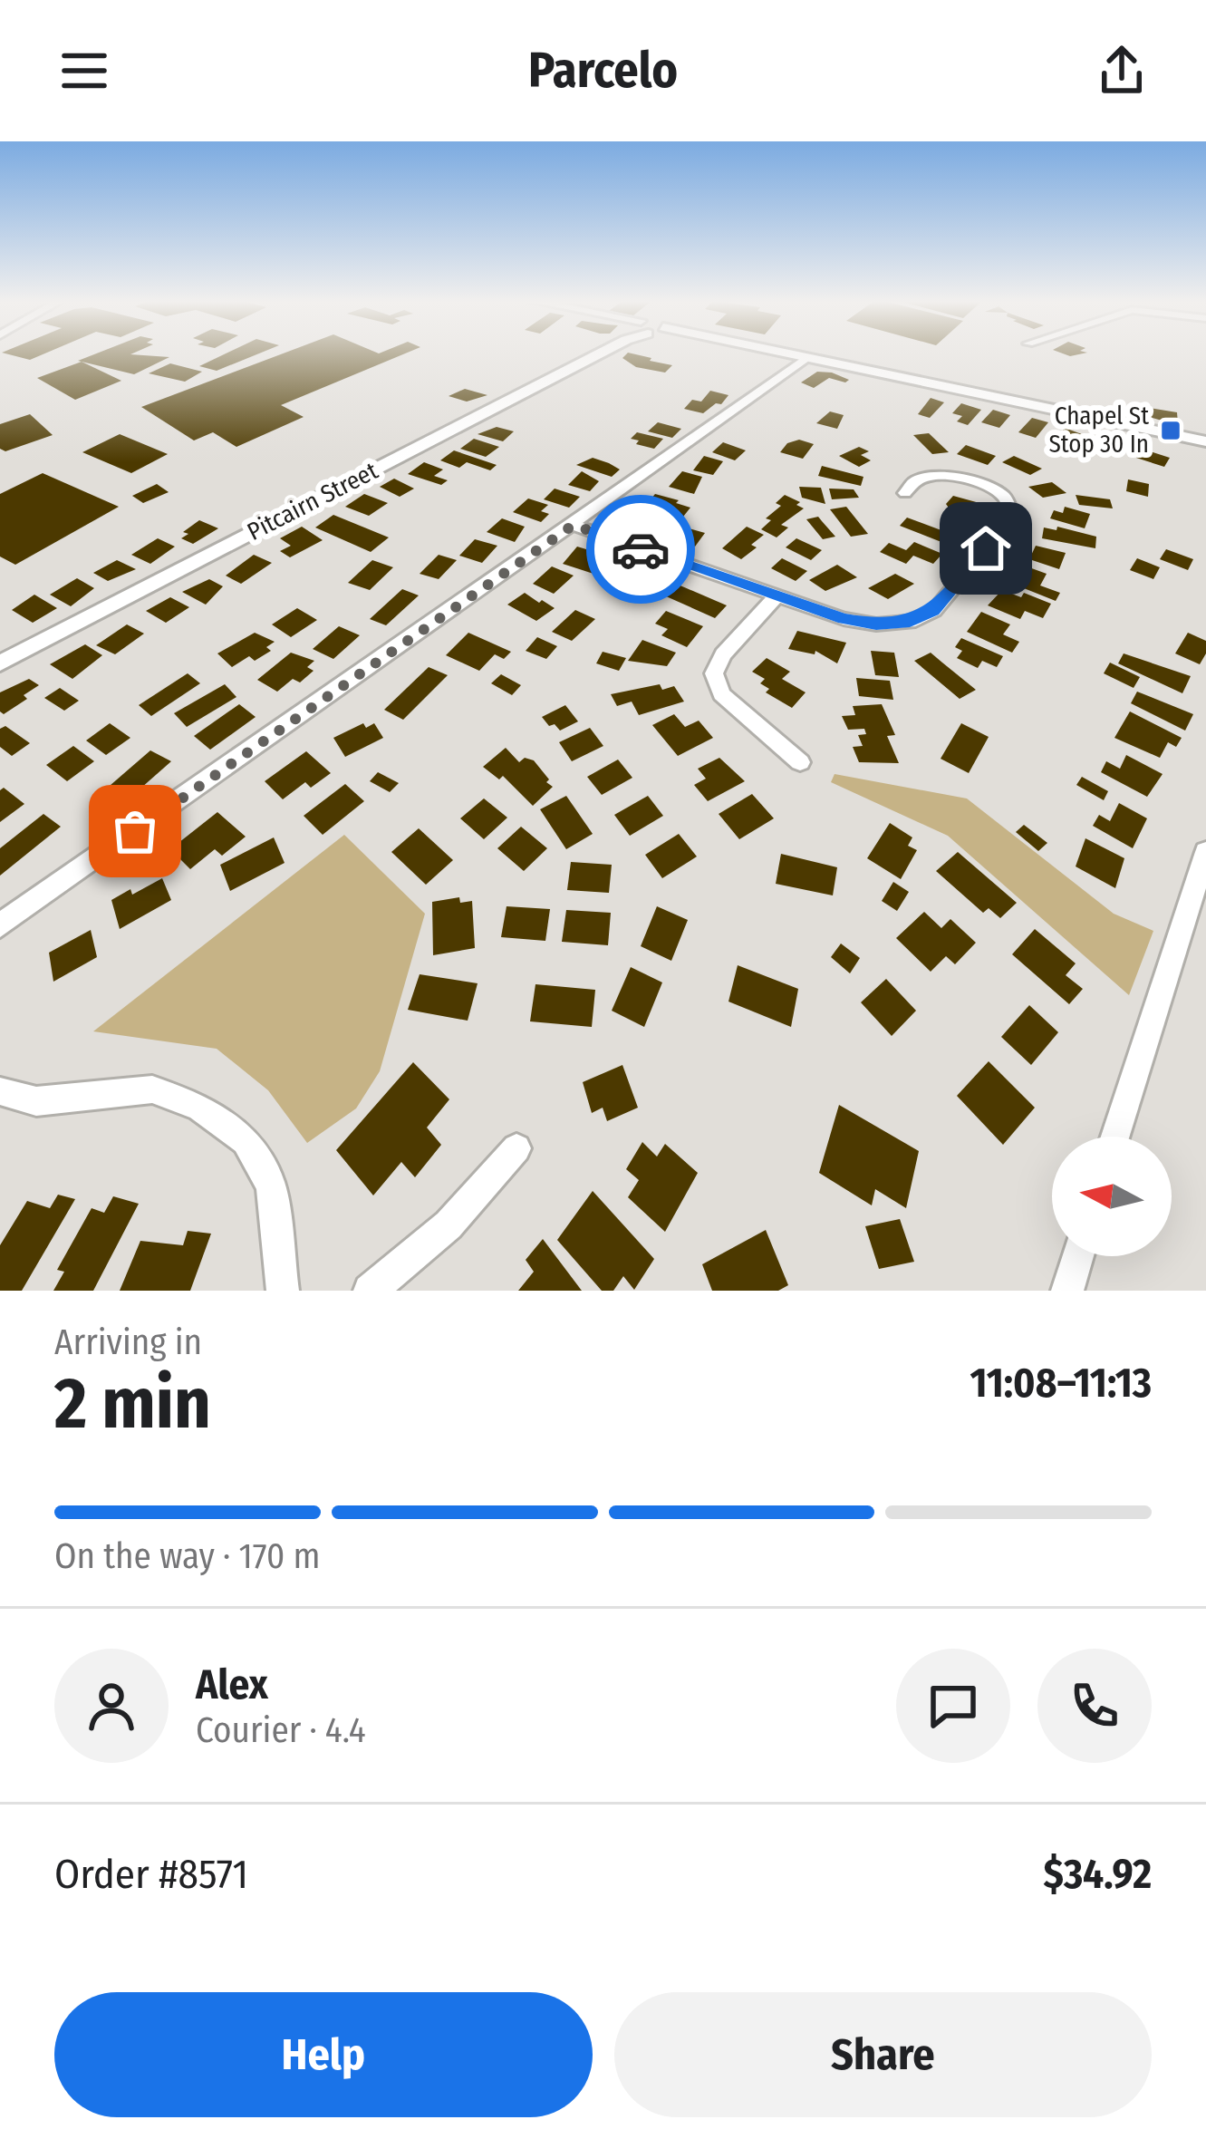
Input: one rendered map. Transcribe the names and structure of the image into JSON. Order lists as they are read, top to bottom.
{
  "streets": {
    "street": ["Pitcairn Street"]
  },
  "places": {
    "transit": ["Chapel St Stop 30 In"]
  },
  "north": "left",
  "page": {
    "header": "Parcelo",
    "heading": ["2 min", "Arriving in", "11:08–11:13"],
    "panel": [
      "Alex",
      "Courier · 4.4",
      "Order #8571",
      "$34.92"
    ],
    "bar": "On the way · 170 m",
    "buttons": ["Help", "Share"]
  }
}
